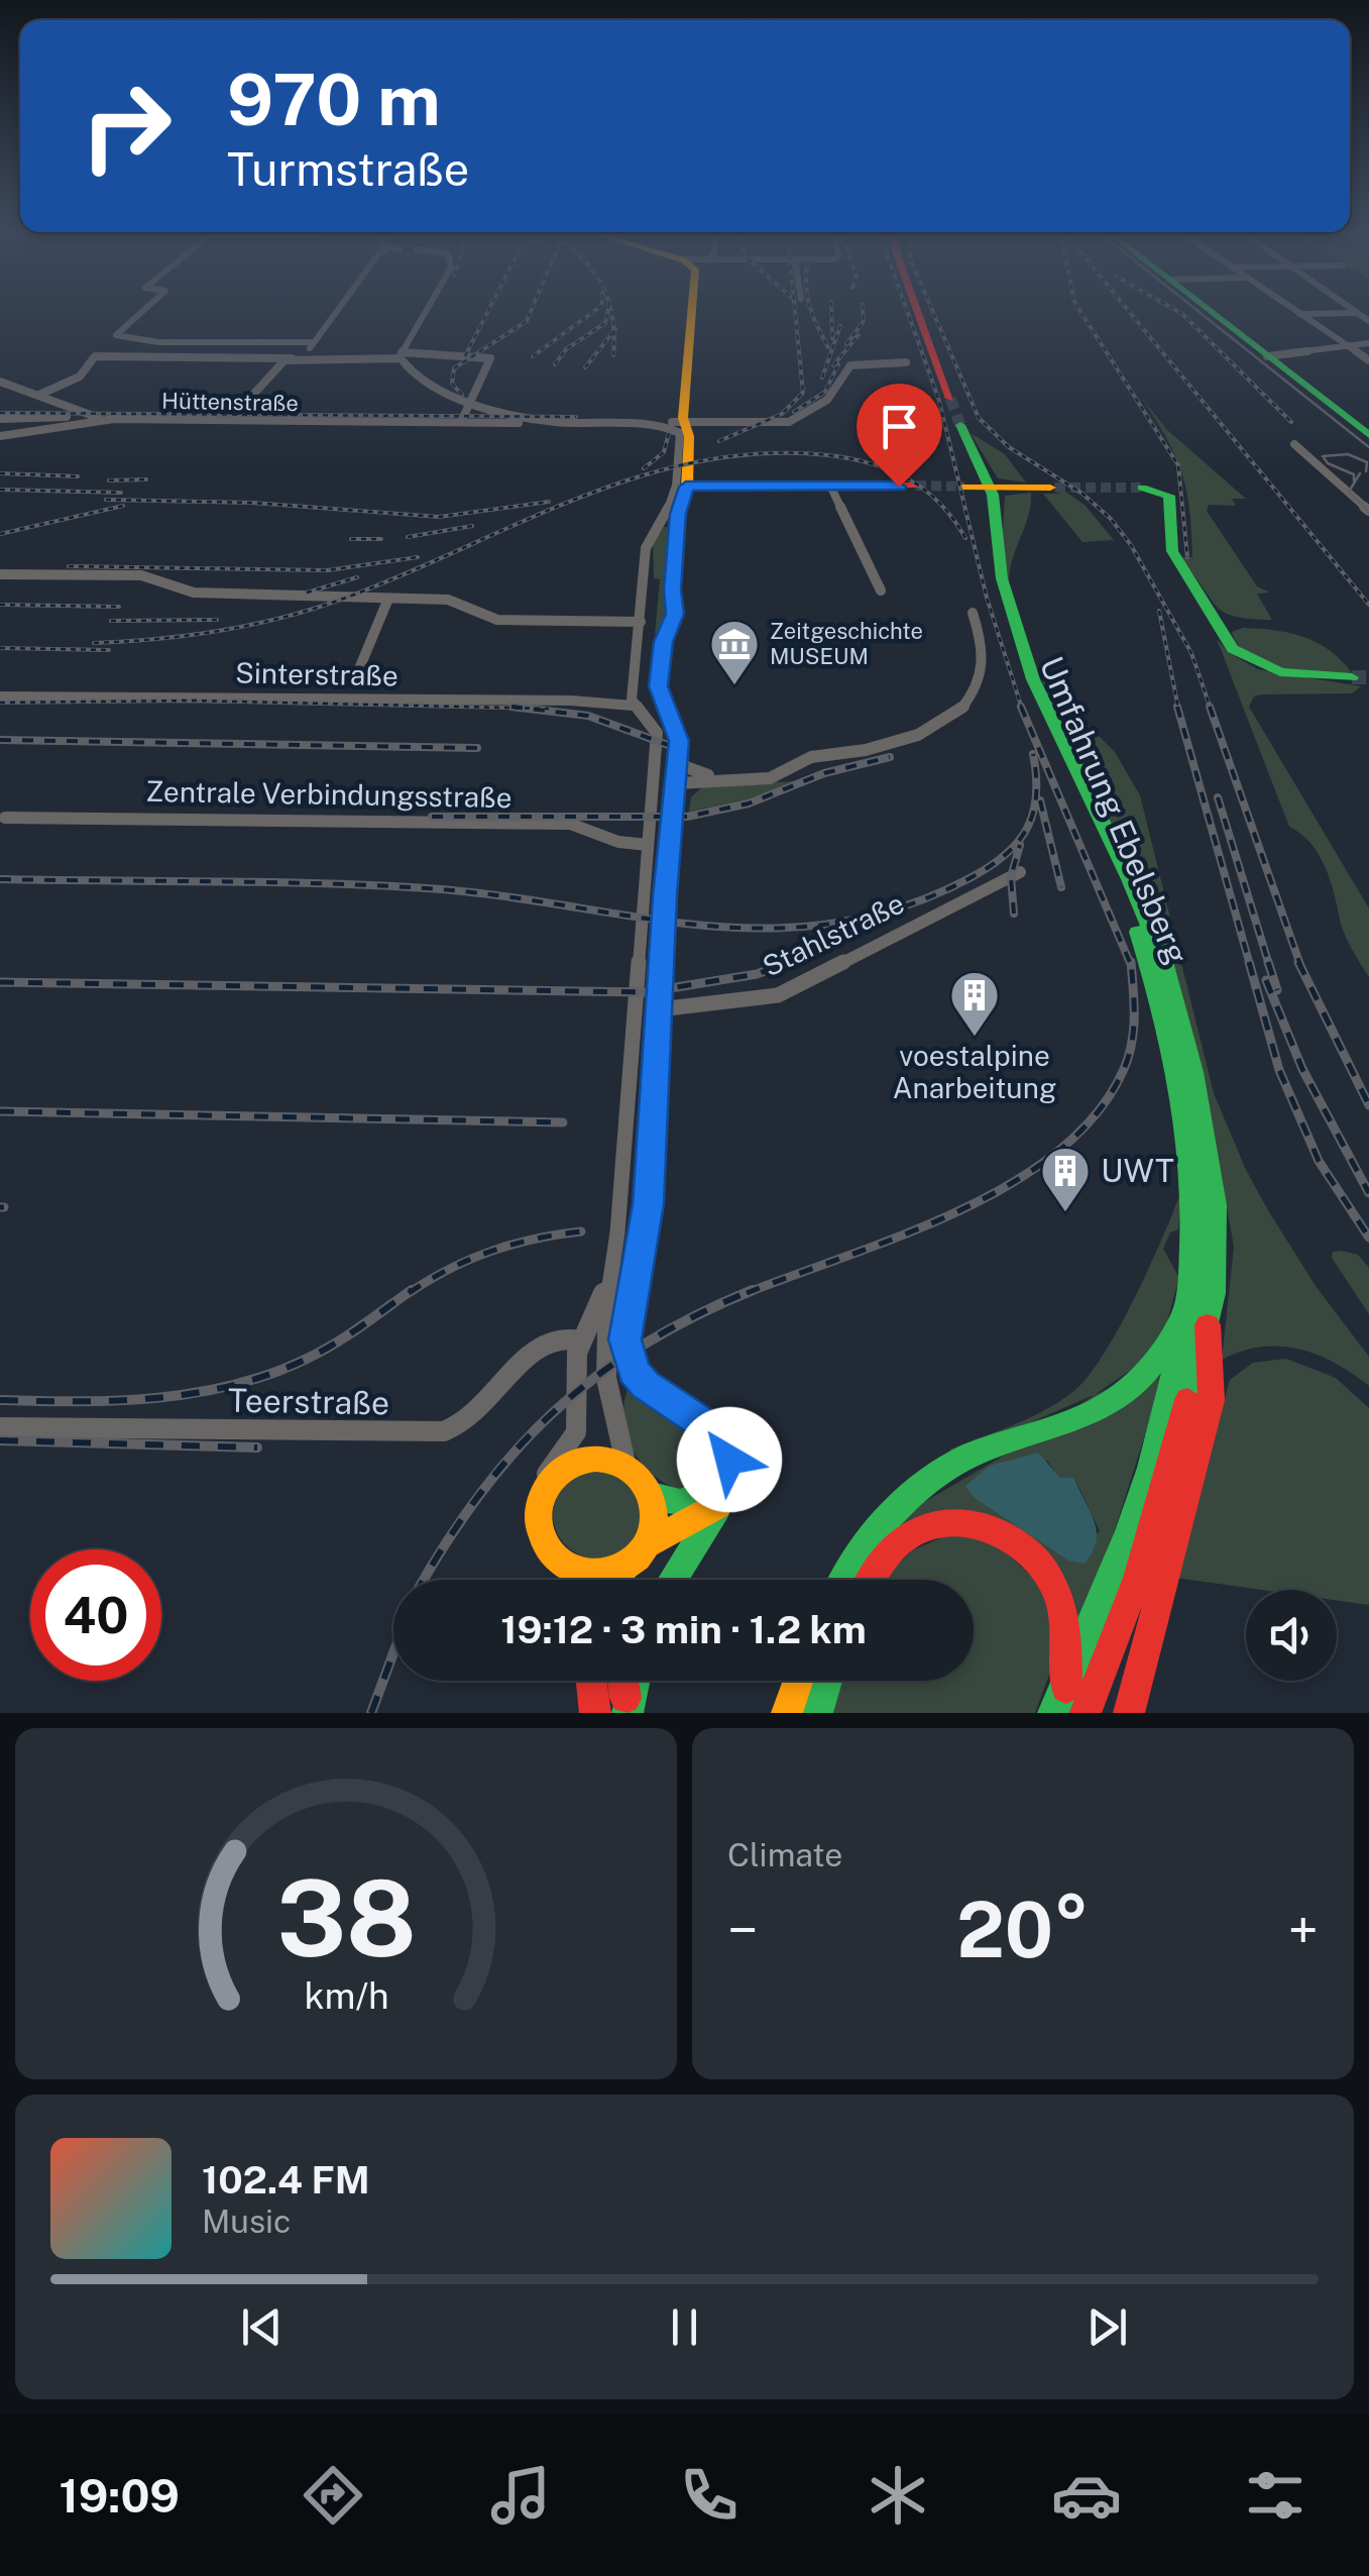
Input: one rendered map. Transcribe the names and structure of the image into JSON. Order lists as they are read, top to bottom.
{
  "streets": {
    "main road": ["Umfahrung Ebelsberg"],
    "street": [
      "Hüttenstraße",
      "Sinterstraße",
      "Zentrale Verbindungsstraße",
      "Stahlstraße",
      "Teerstraße"
    ]
  },
  "places": {
    "museum": ["Zeitgeschichte MUSEUM"],
    "building": ["voestalpine Anarbeitung", "UWT"]
  },
  "page": {
    "turn": ["970 m", "Turmstraße"],
    "limit": "40",
    "trip": "19:12 · 3 min · 1.2 km",
    "tile": "Climate",
    "heat": ["−", "20°", "+"],
    "song": ["102.4 FM", "Music"],
    "tabs": "19:09",
    "gauge": ["38", "km/h"]
  }
}
